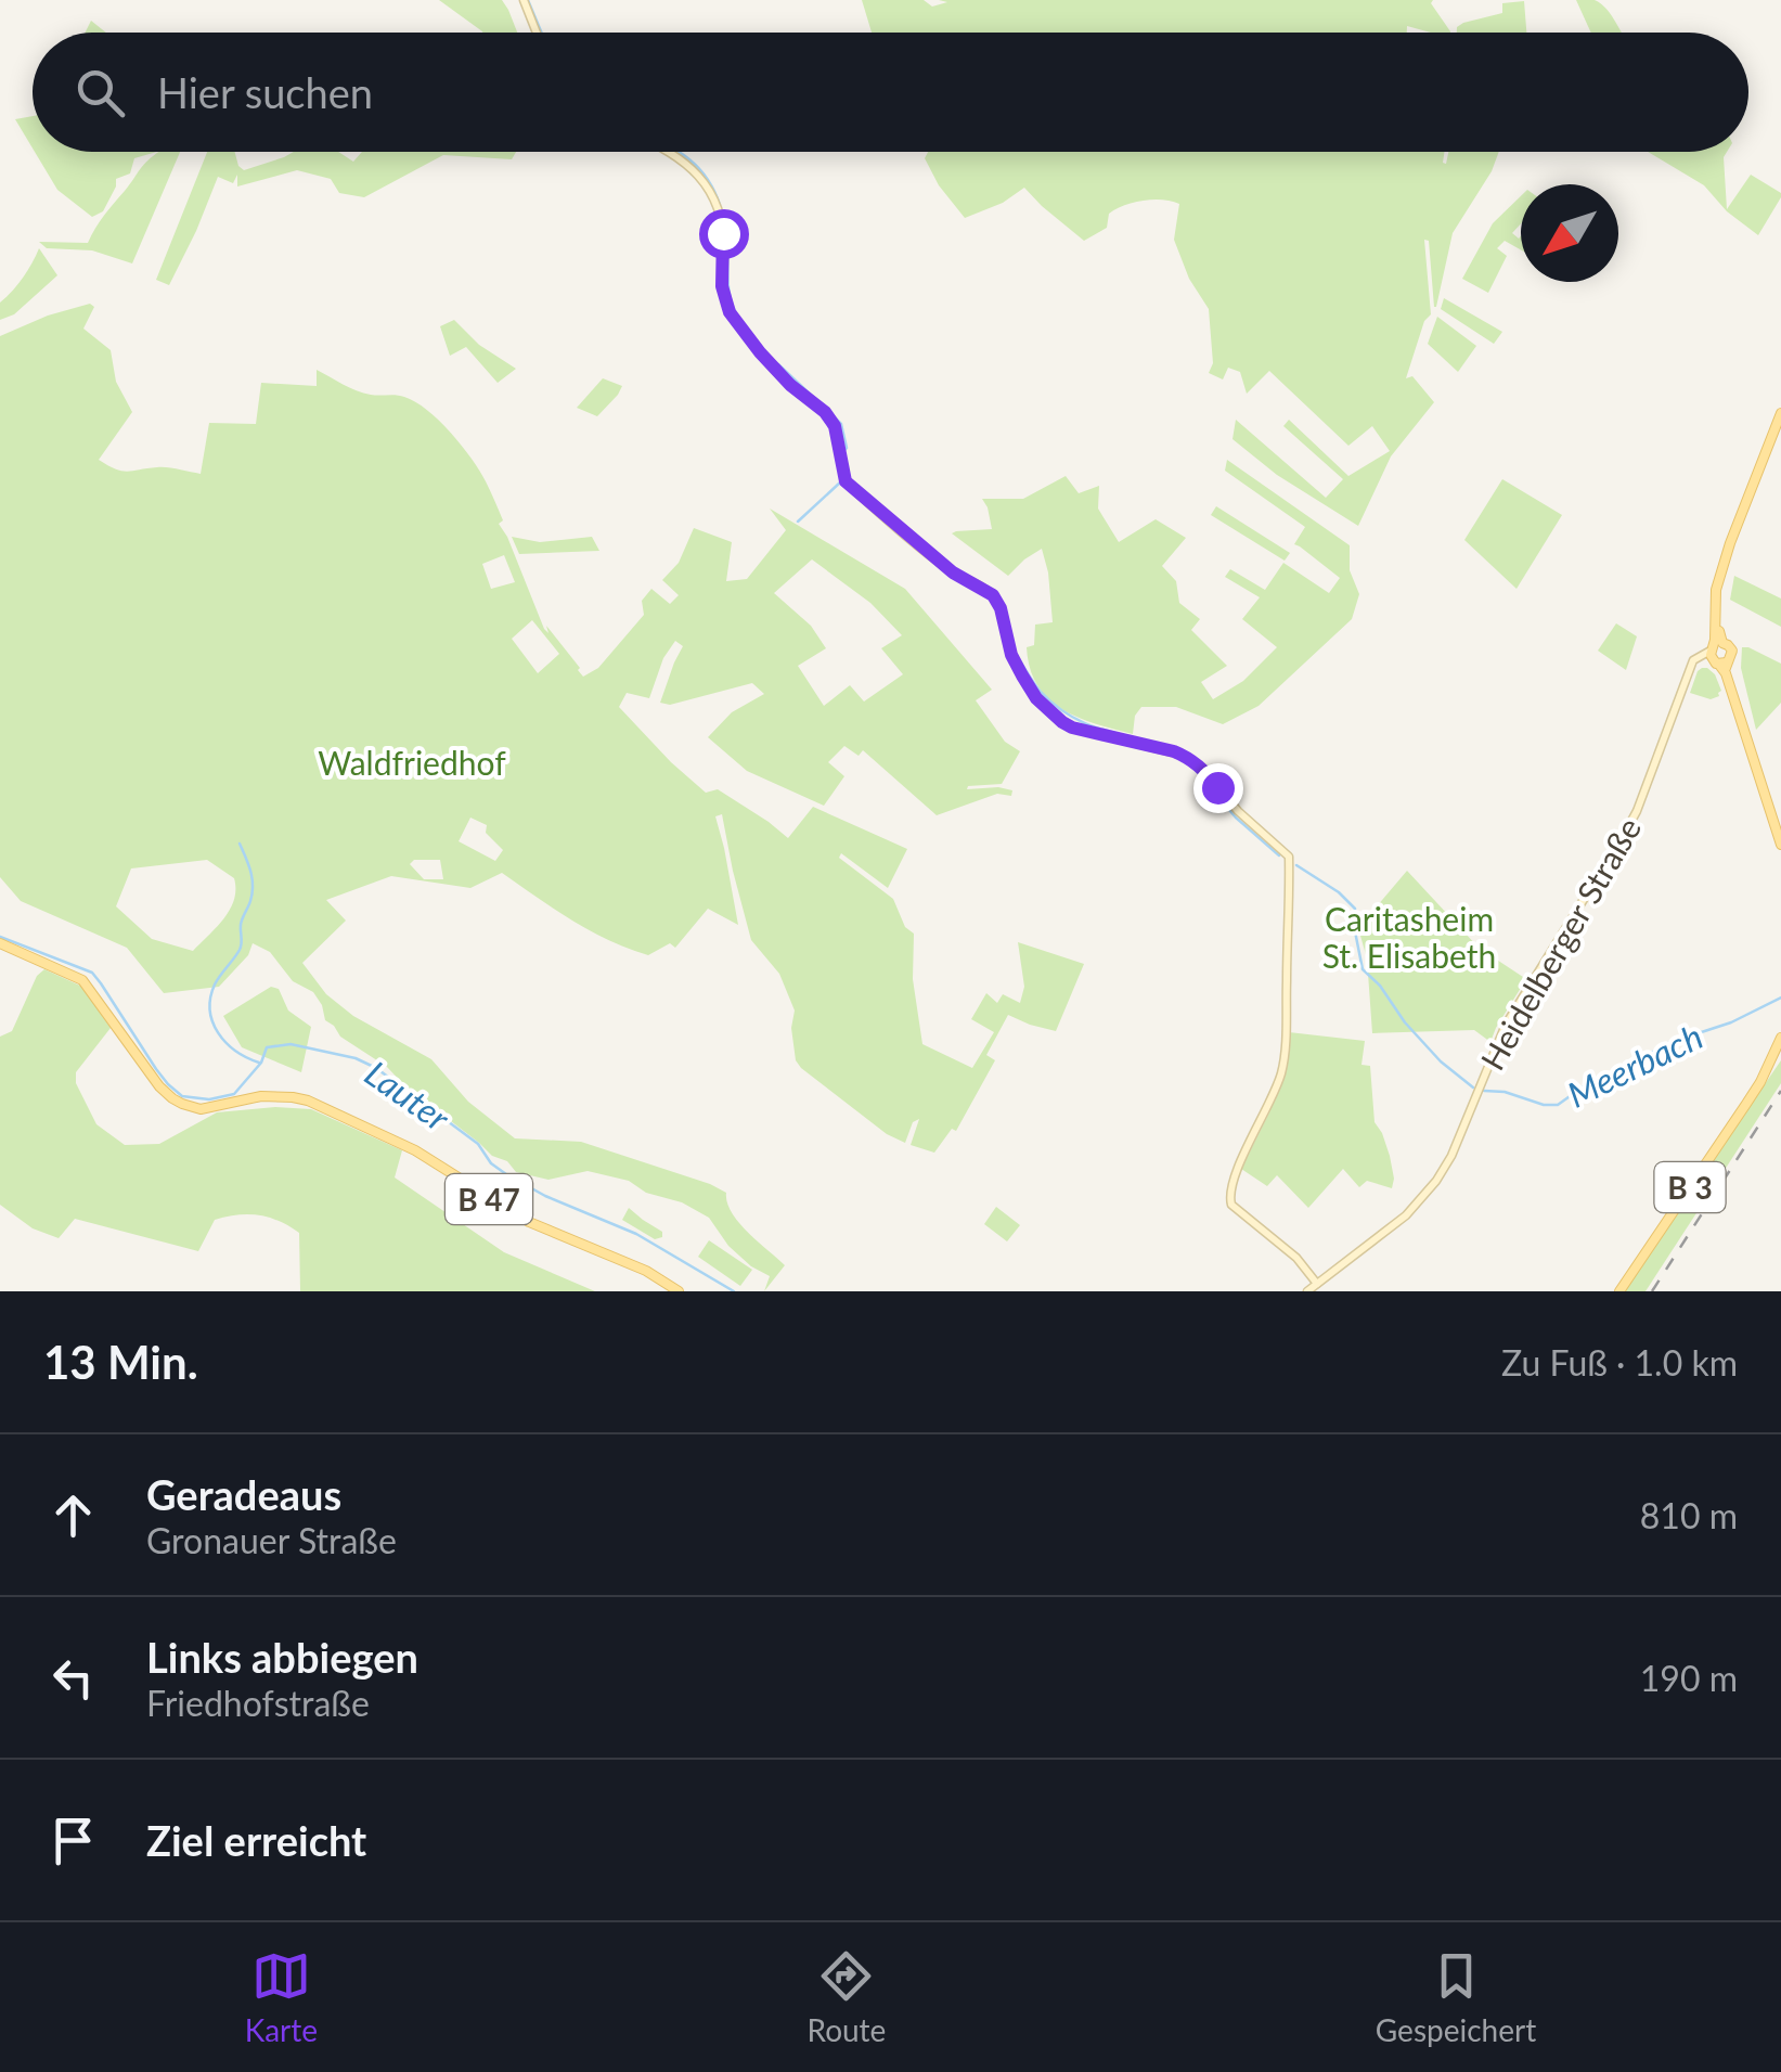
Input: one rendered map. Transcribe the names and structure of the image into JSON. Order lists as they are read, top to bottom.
{
  "streets": {
    "main road": ["B 3", "B 47"],
    "street": ["Heidelberger Straße"]
  },
  "water": ["Meerbach", "Lauter"],
  "parks": ["Waldfriedhof", "Caritasheim St. Elisabeth"],
  "north": "bottom left",
  "page": {
    "search": "Hier suchen",
    "heading": ["13 Min.", "Zu Fuß · 1.0 km"],
    "list": [
      ["Geradeaus", "Gronauer Straße", "810 m"],
      ["Links abbiegen", "Friedhofstraße", "190 m"],
      "Ziel erreicht"
    ],
    "nav": ["Karte", "Route", "Gespeichert"]
  }
}
